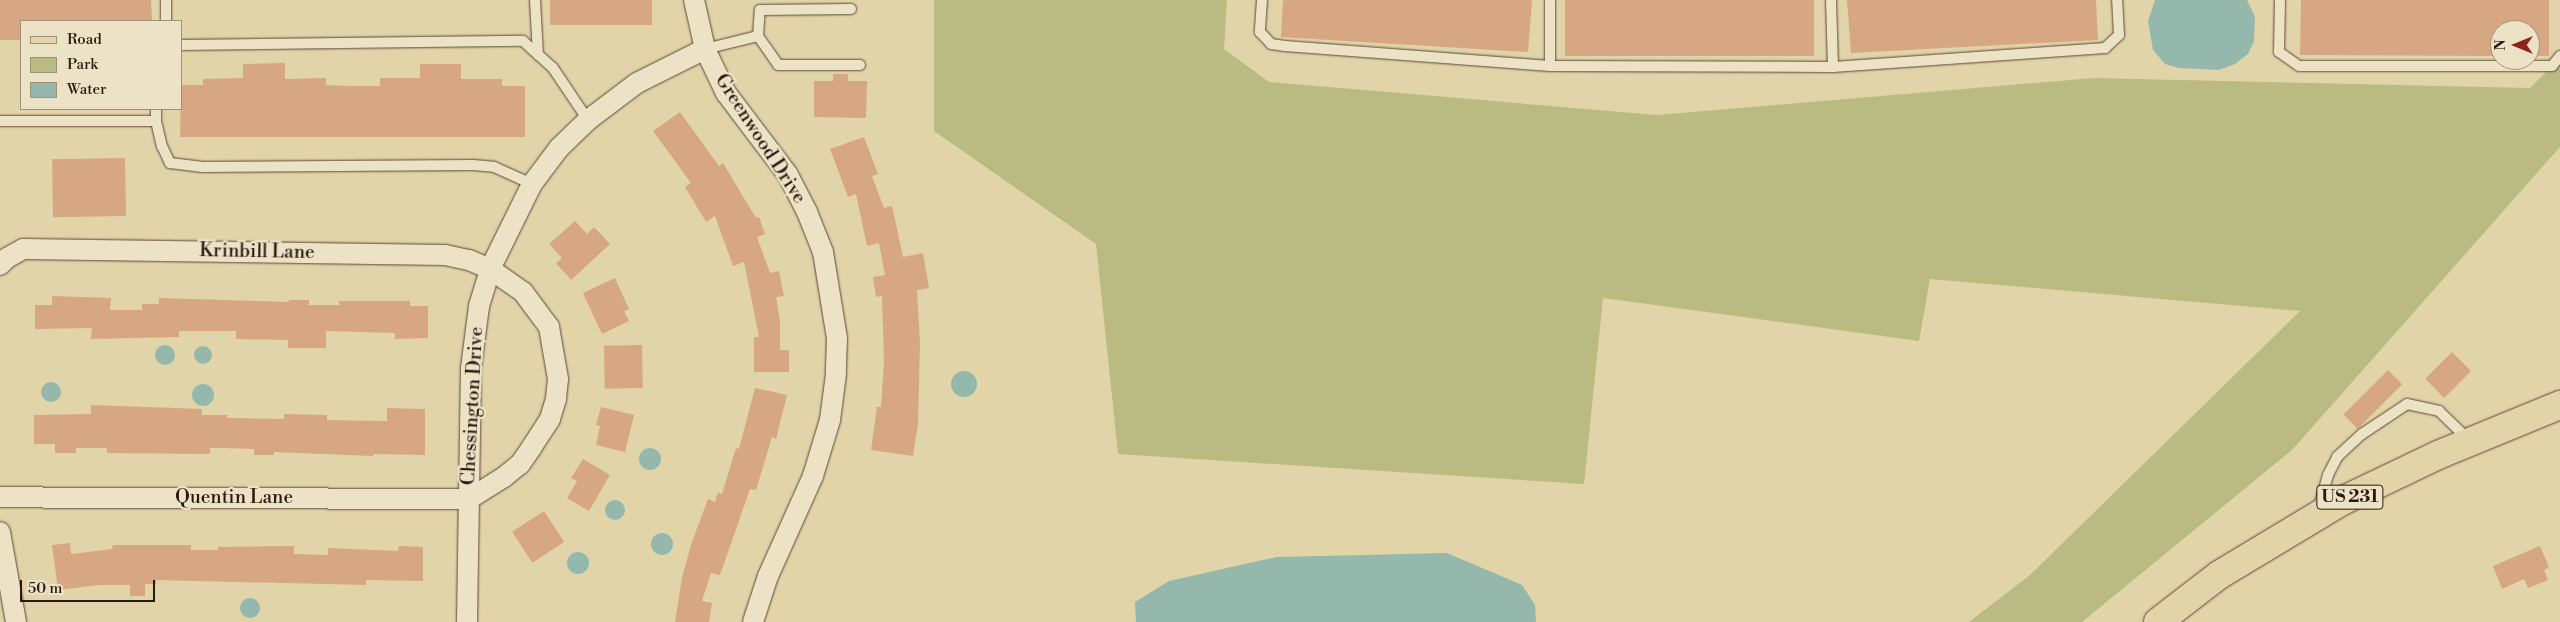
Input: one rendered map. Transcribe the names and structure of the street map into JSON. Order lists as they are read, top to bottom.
{
  "streets": {
    "main road": ["US 231"],
    "street": [
      "Greenwood Drive",
      "Krinbill Lane",
      "Chessington Drive",
      "Quentin Lane"
    ]
  },
  "crossings": [
    ["Greenwood Drive", "Chessington Drive"],
    ["Krinbill Lane", "Chessington Drive"],
    ["Krinbill Lane", "Quentin Lane"],
    ["Chessington Drive", "Quentin Lane"]
  ],
  "legend": ["Road", "Park", "Water"],
  "scale_bar": "50 m",
  "north": "left"
}
